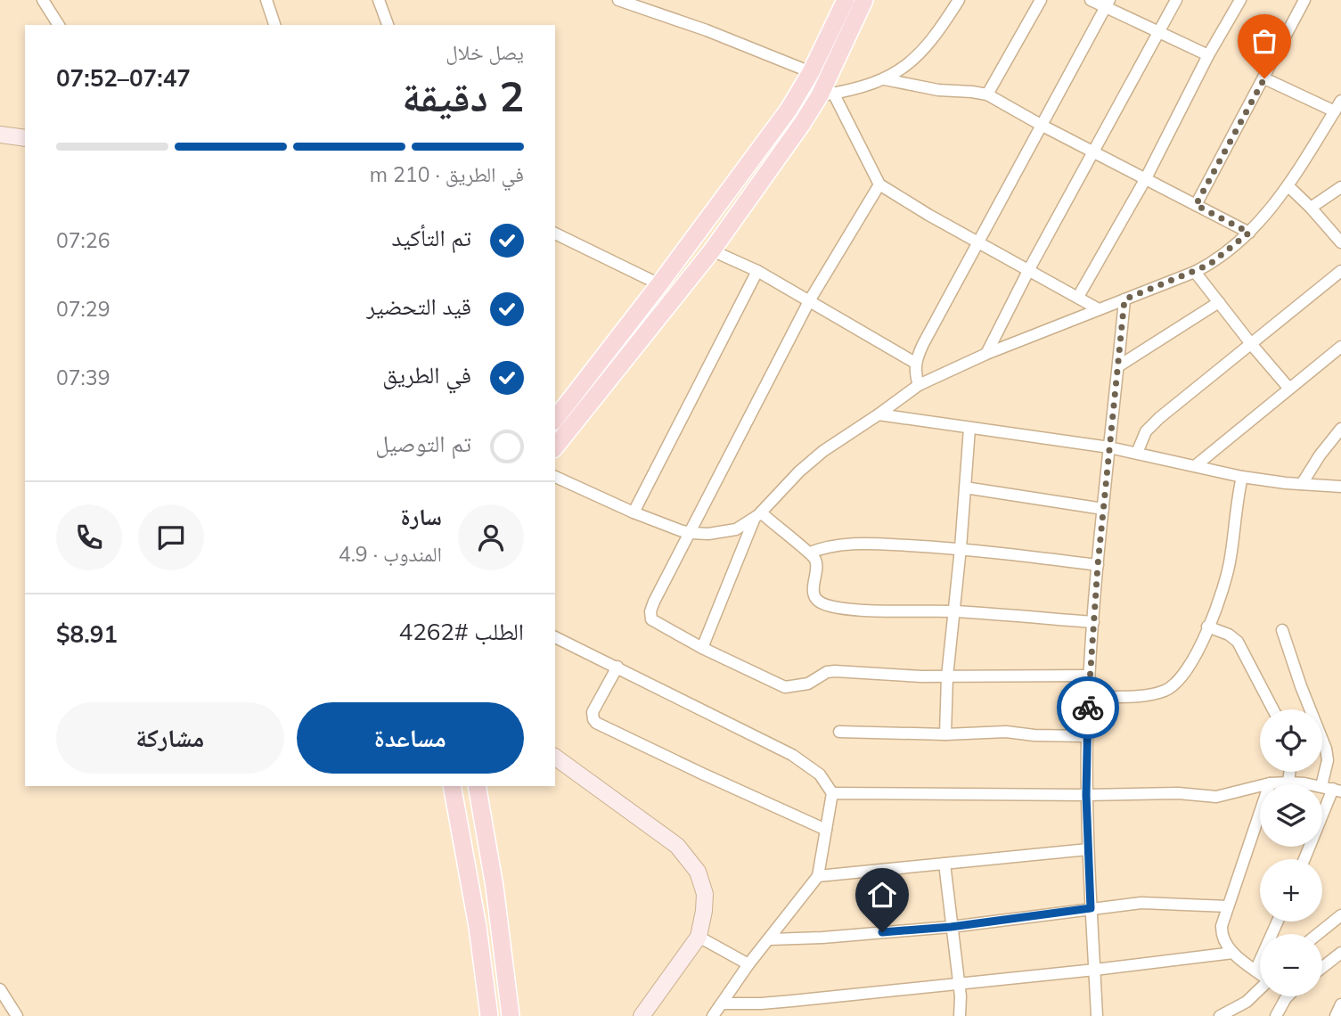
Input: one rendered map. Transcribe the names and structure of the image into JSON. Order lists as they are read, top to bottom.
{
  "page": {
    "heading": ["2 دقيقة", "يصل خلال", "07:47–07:52"],
    "panel": [
      "سارة",
      "المندوب · 4.9",
      "الطلب #4262",
      "$8.91"
    ],
    "bar": "في الطريق · 210 m",
    "list": [
      ["تم التأكيد", "07:26"],
      ["قيد التحضير", "07:29"],
      ["في الطريق", "07:39"],
      "تم التوصيل"
    ],
    "buttons": ["مساعدة", "مشاركة"],
    "map_buttons": ["+", "−"]
  }
}
